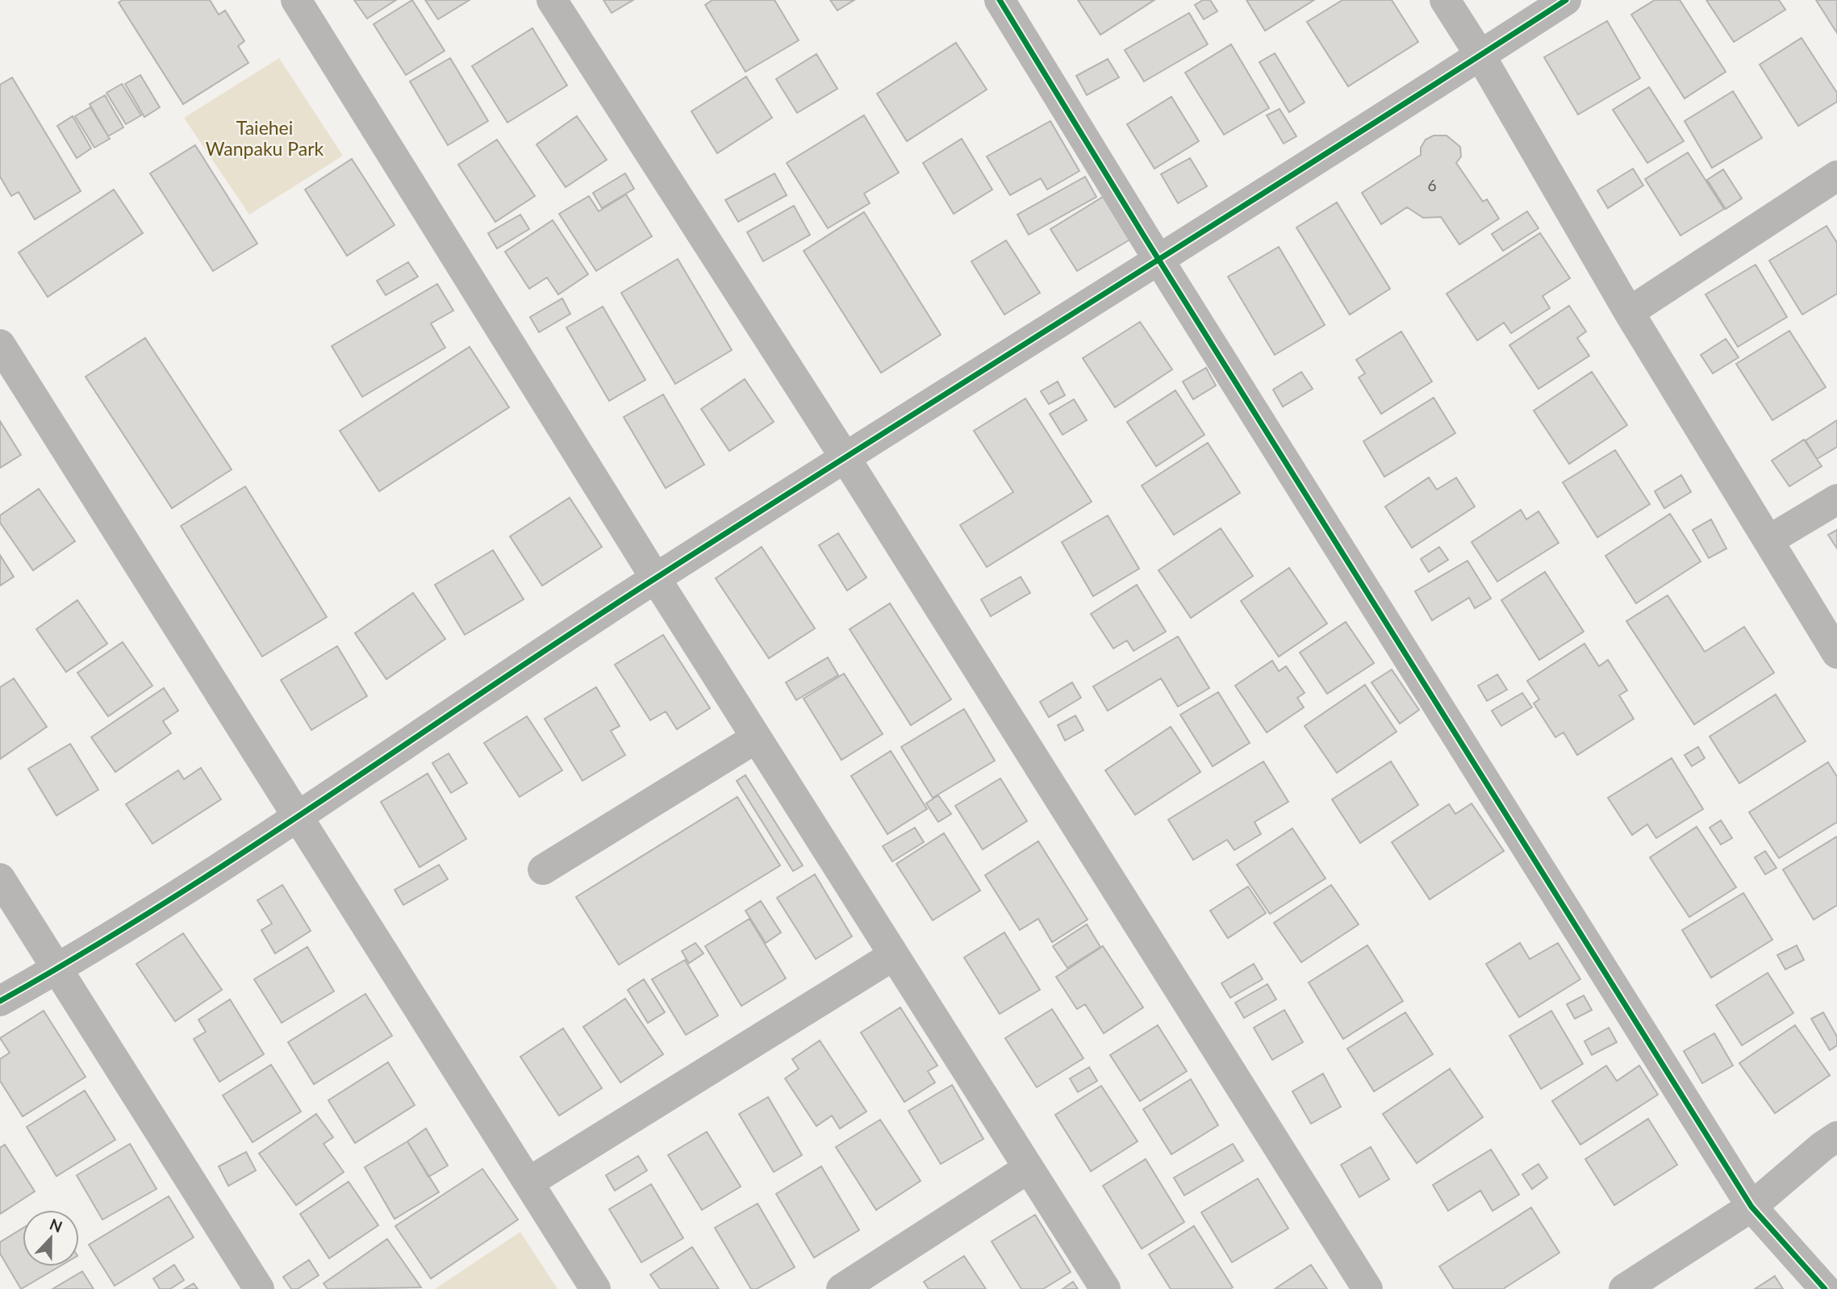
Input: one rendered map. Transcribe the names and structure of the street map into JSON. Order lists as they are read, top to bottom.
{
  "parks": ["Taiehei Wanpaku Park"],
  "house_numbers": ["6"],
  "north": "top"
}
